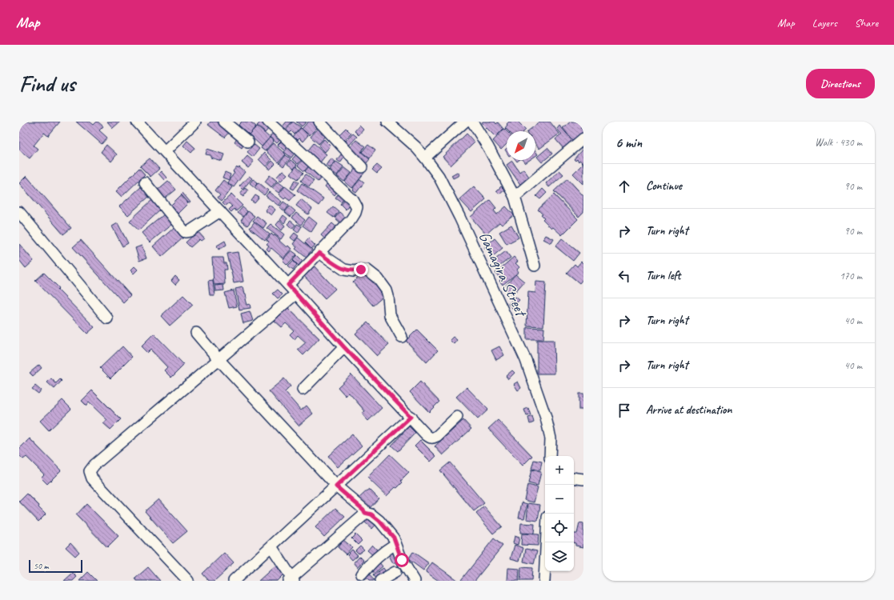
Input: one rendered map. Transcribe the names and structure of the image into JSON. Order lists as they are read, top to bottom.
{
  "streets": {
    "street": ["Gamagira Street"]
  },
  "scale_bar": "50 m",
  "north": "bottom left",
  "page": {
    "header": "Map",
    "nav": ["Map", "Layers", "Share"],
    "buttons": "Directions",
    "title": "Find us",
    "heading": ["6 min", "Walk · 430 m"],
    "list": [
      ["Continue", "90 m"],
      ["Turn right", "90 m"],
      ["Turn left", "170 m"],
      ["Turn right", "40 m"],
      ["Turn right", "40 m"],
      "Arrive at destination"
    ],
    "map_buttons": ["+", "−"],
    "scale": "50 m"
  }
}
